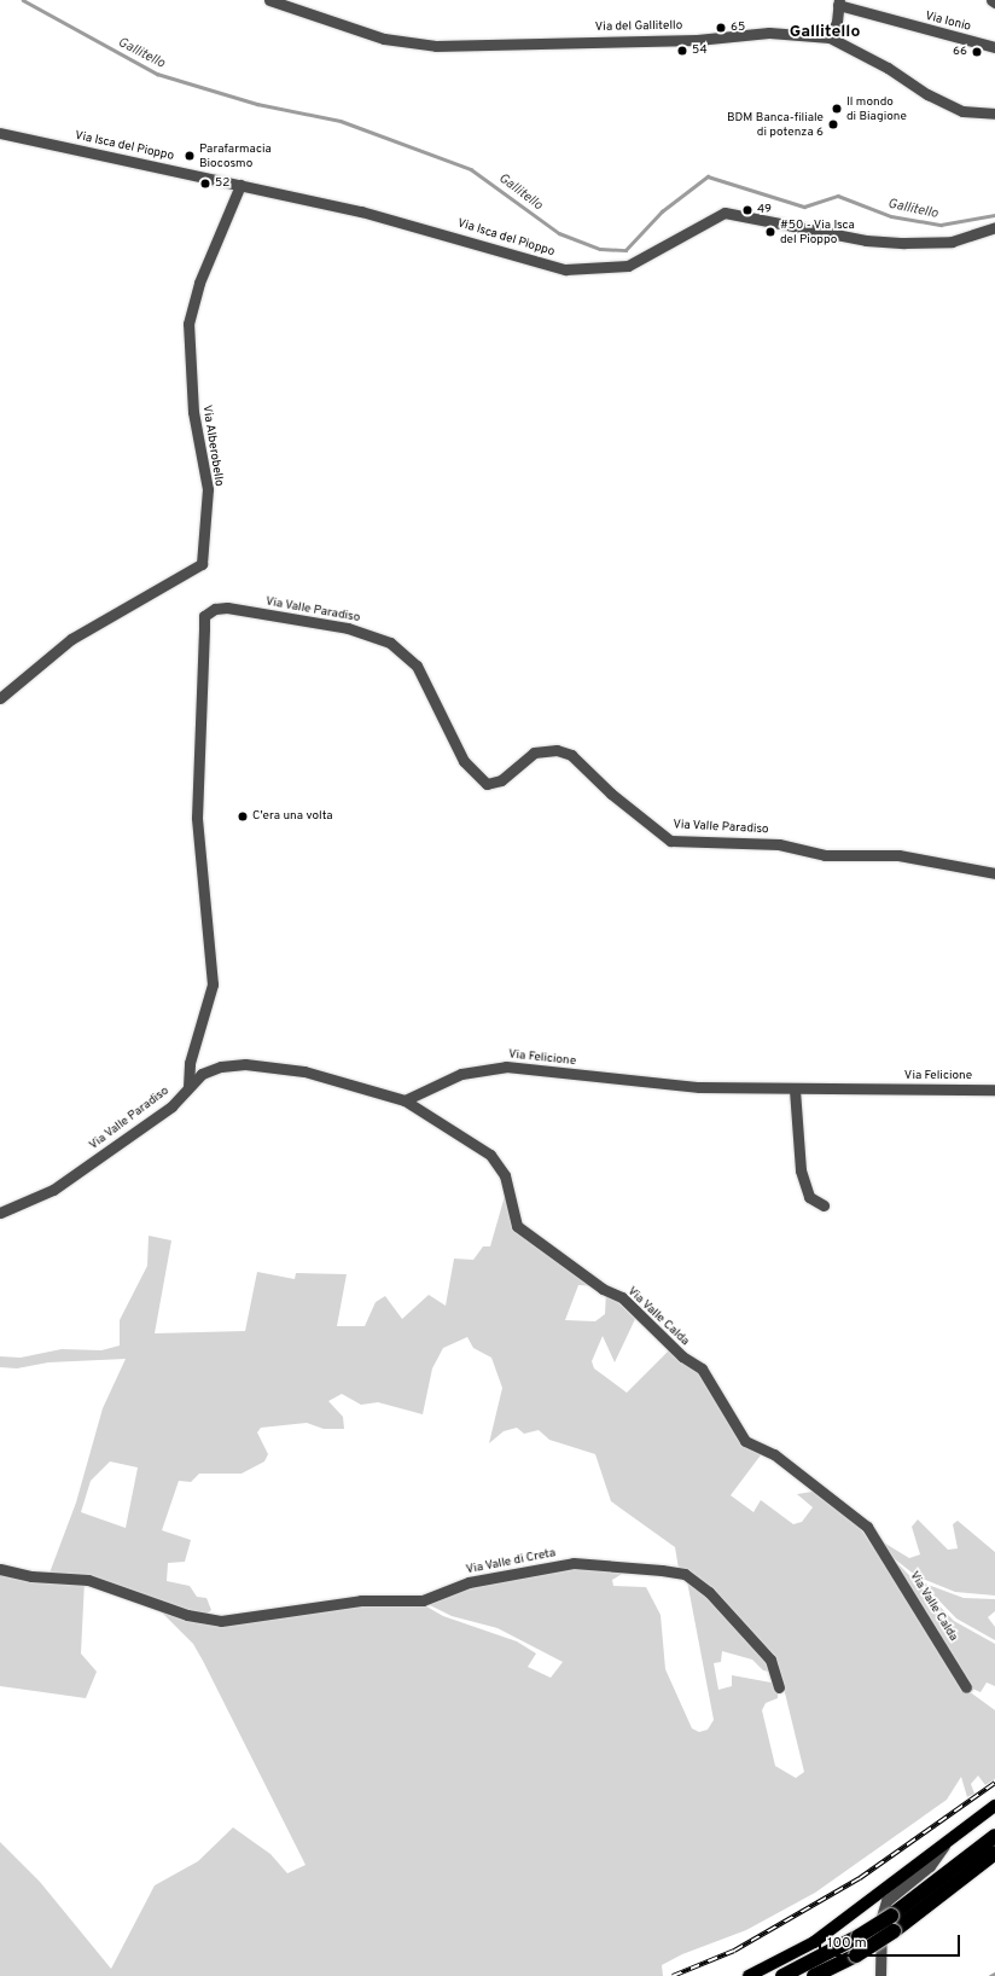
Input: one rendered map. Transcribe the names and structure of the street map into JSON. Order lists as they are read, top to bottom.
{
  "streets": {
    "street": [
      "Via Ionio",
      "Via del Gallitello",
      "Via Isca del Pioppo",
      "Via Alberobello",
      "Via Valle Paradiso",
      "Via Felicione",
      "Via Valle Calda",
      "Via Valle di Creta"
    ]
  },
  "crossings": [
    ["Via Isca del Pioppo", "Via Alberobello"],
    ["Via Felicione", "Via Valle Calda"]
  ],
  "districts": ["Gallitello"],
  "water": ["Gallitello"],
  "places": [
    "65",
    "54",
    "66",
    "Il mondo di Biagione",
    "BDM Banca-filiale di potenza 6",
    "Parafarmacia Biocosmo",
    "52",
    "49",
    "#50 - Via Isca del Pioppo",
    "C'era una volta"
  ],
  "scale_bar": "100 m"
}
